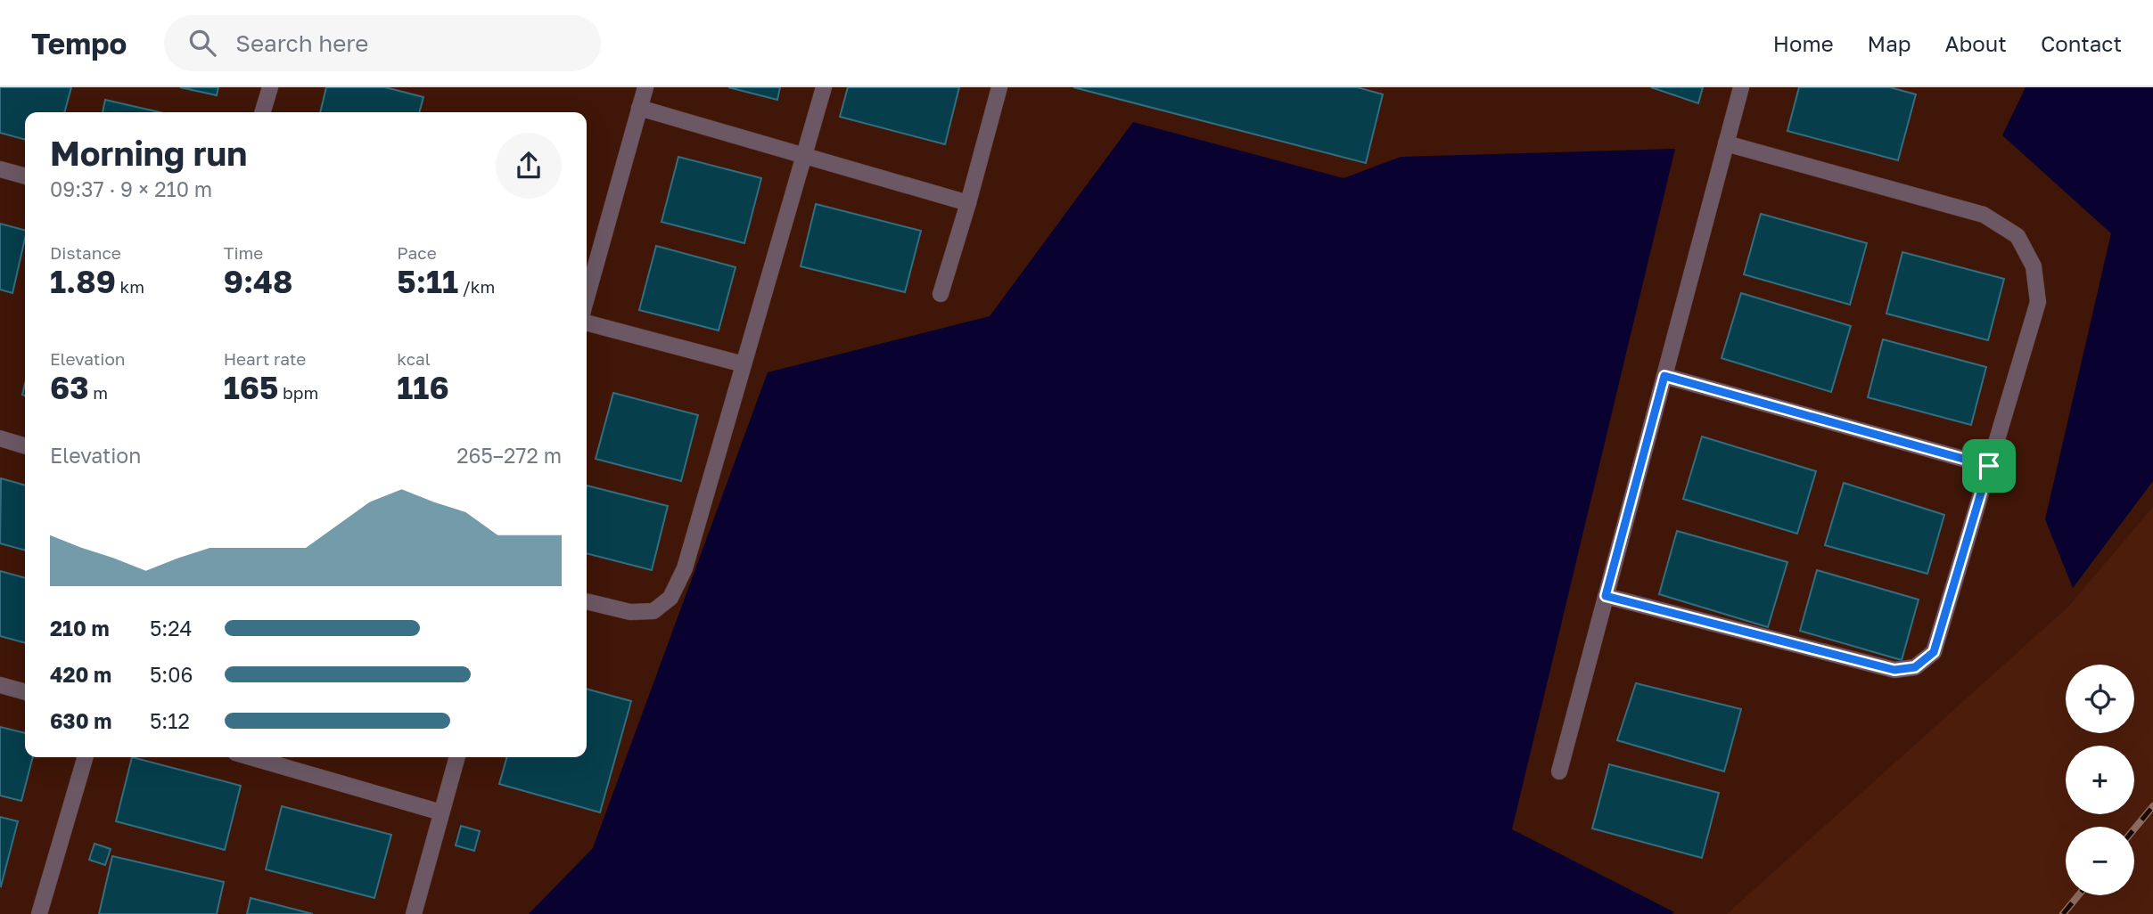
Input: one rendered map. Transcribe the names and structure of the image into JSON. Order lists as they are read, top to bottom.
{
  "page": {
    "header": "Tempo",
    "search": "Search here",
    "nav": [
      "Home",
      "Map",
      "About",
      "Contact"
    ],
    "heading": ["Morning run", "09:37 · 9 × 210 m"],
    "stats": [
      ["Distance", "1.89 km"],
      ["Time", "9:48"],
      ["Pace", "5:11 /km"],
      ["Elevation", "63 m"],
      ["Heart rate", "165 bpm"],
      ["kcal", "116"]
    ],
    "chart": ["Elevation", "265–272 m"],
    "list": [
      {
        "name": "210 m",
        "note": "5:24"
      },
      {
        "name": "420 m",
        "note": "5:06"
      },
      {
        "name": "630 m",
        "note": "5:12"
      }
    ],
    "map_buttons": ["+", "−"]
  }
}
